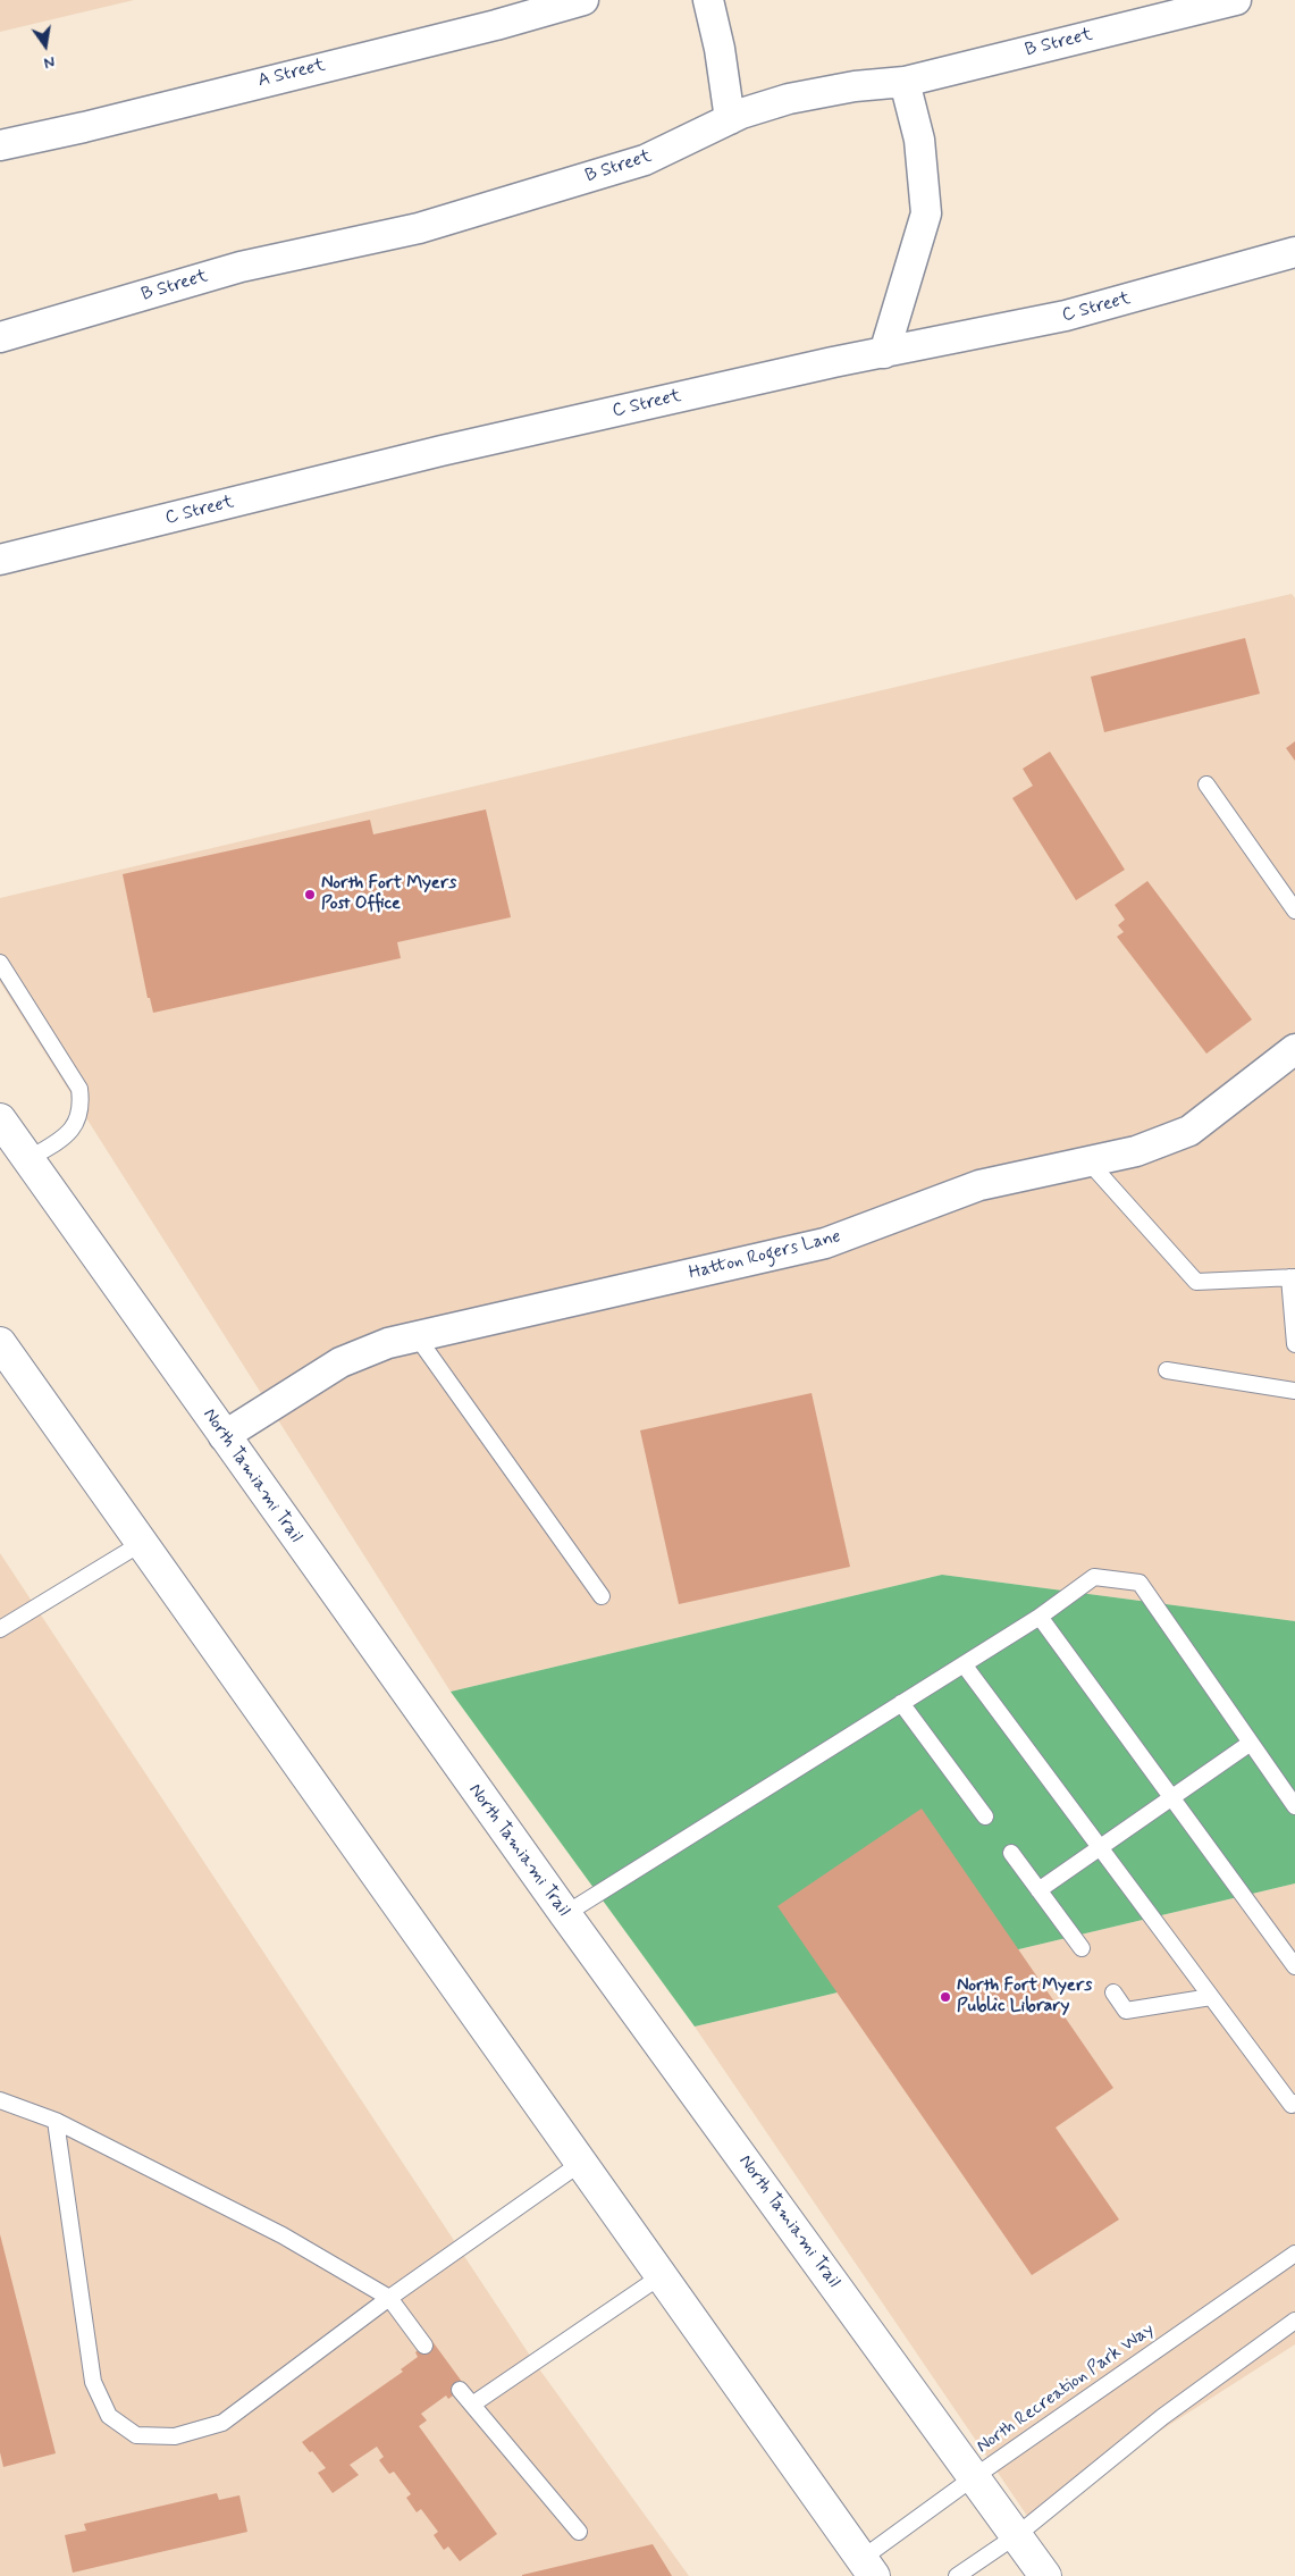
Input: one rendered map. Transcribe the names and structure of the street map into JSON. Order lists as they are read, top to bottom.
{
  "streets": {
    "main road": ["North Tamiami Trail"],
    "street": [
      "B Street",
      "A Street",
      "C Street",
      "Hatton Rogers Lane"
    ],
    "lane": ["North Recreation Park Way"]
  },
  "crossings": [
    ["Hatton Rogers Lane", "North Tamiami Trail"],
    ["North Tamiami Trail", "North Recreation Park Way"]
  ],
  "places": ["North Fort Myers Post Office", "North Fort Myers Public Library"],
  "north": "bottom"
}
